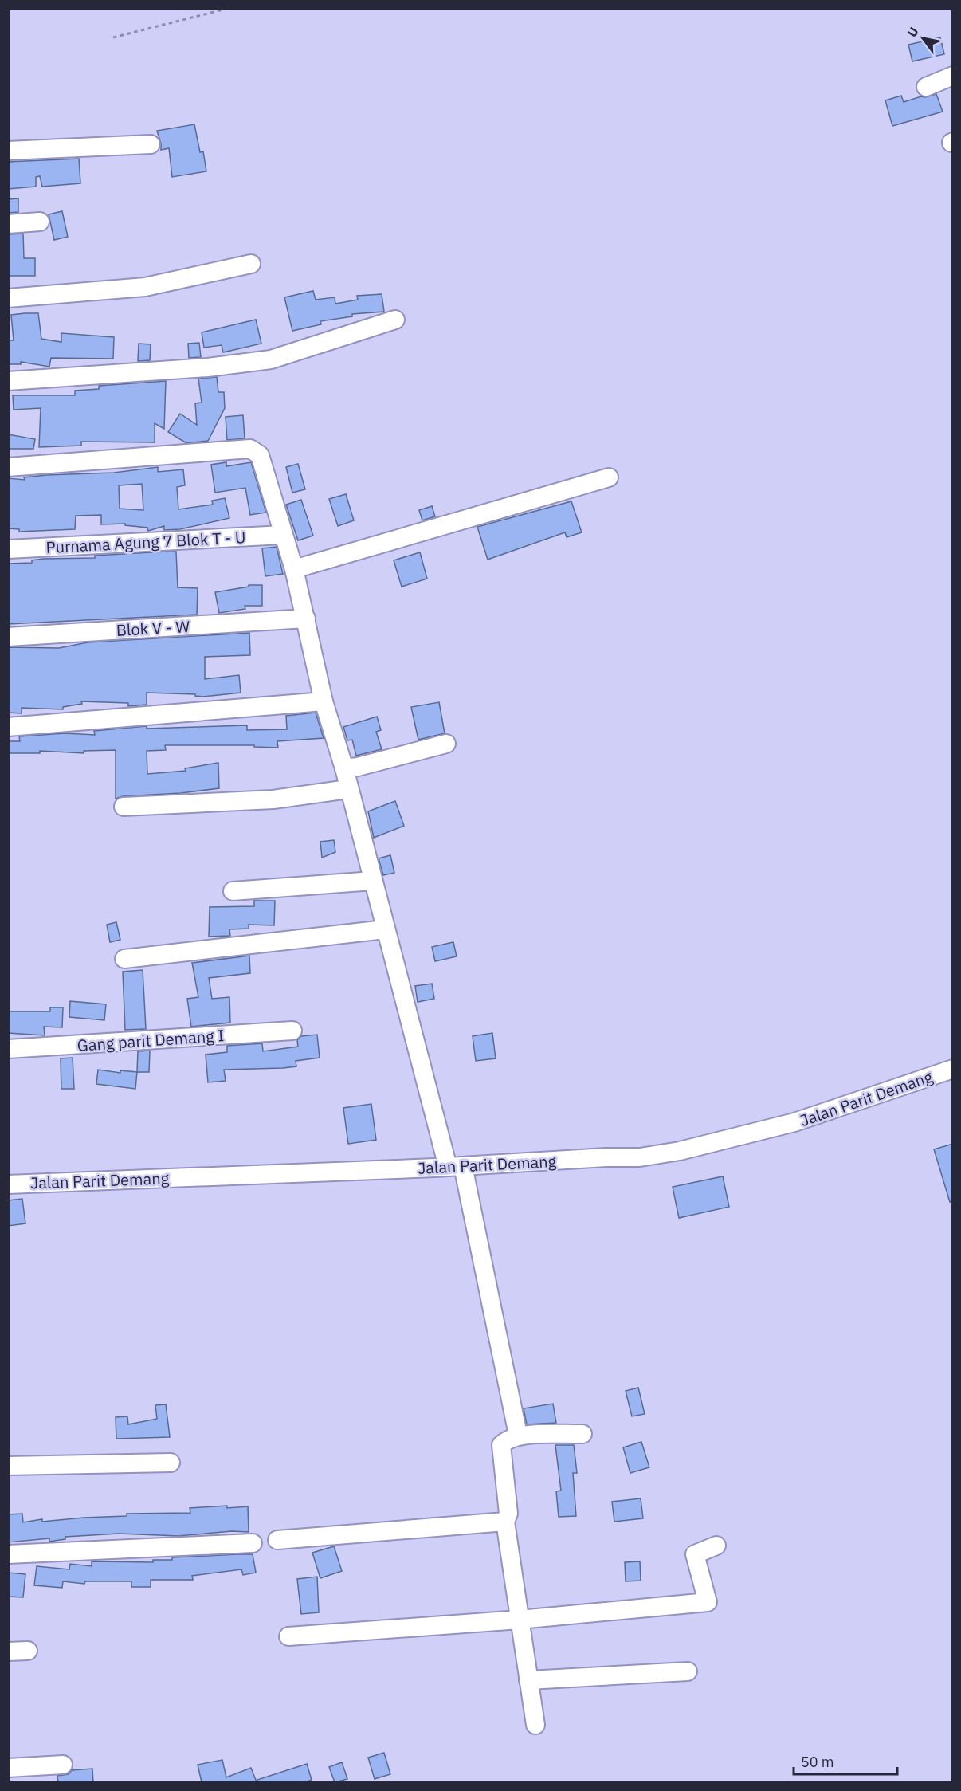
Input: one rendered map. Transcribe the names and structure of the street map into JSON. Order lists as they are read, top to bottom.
{
  "streets": {
    "street": [
      "Purnama Agung 7 Blok T - U",
      "Blok V - W",
      "Gang parit Demang I",
      "Jalan Parit Demang"
    ]
  },
  "scale_bar": "50 m",
  "north": "top left"
}
